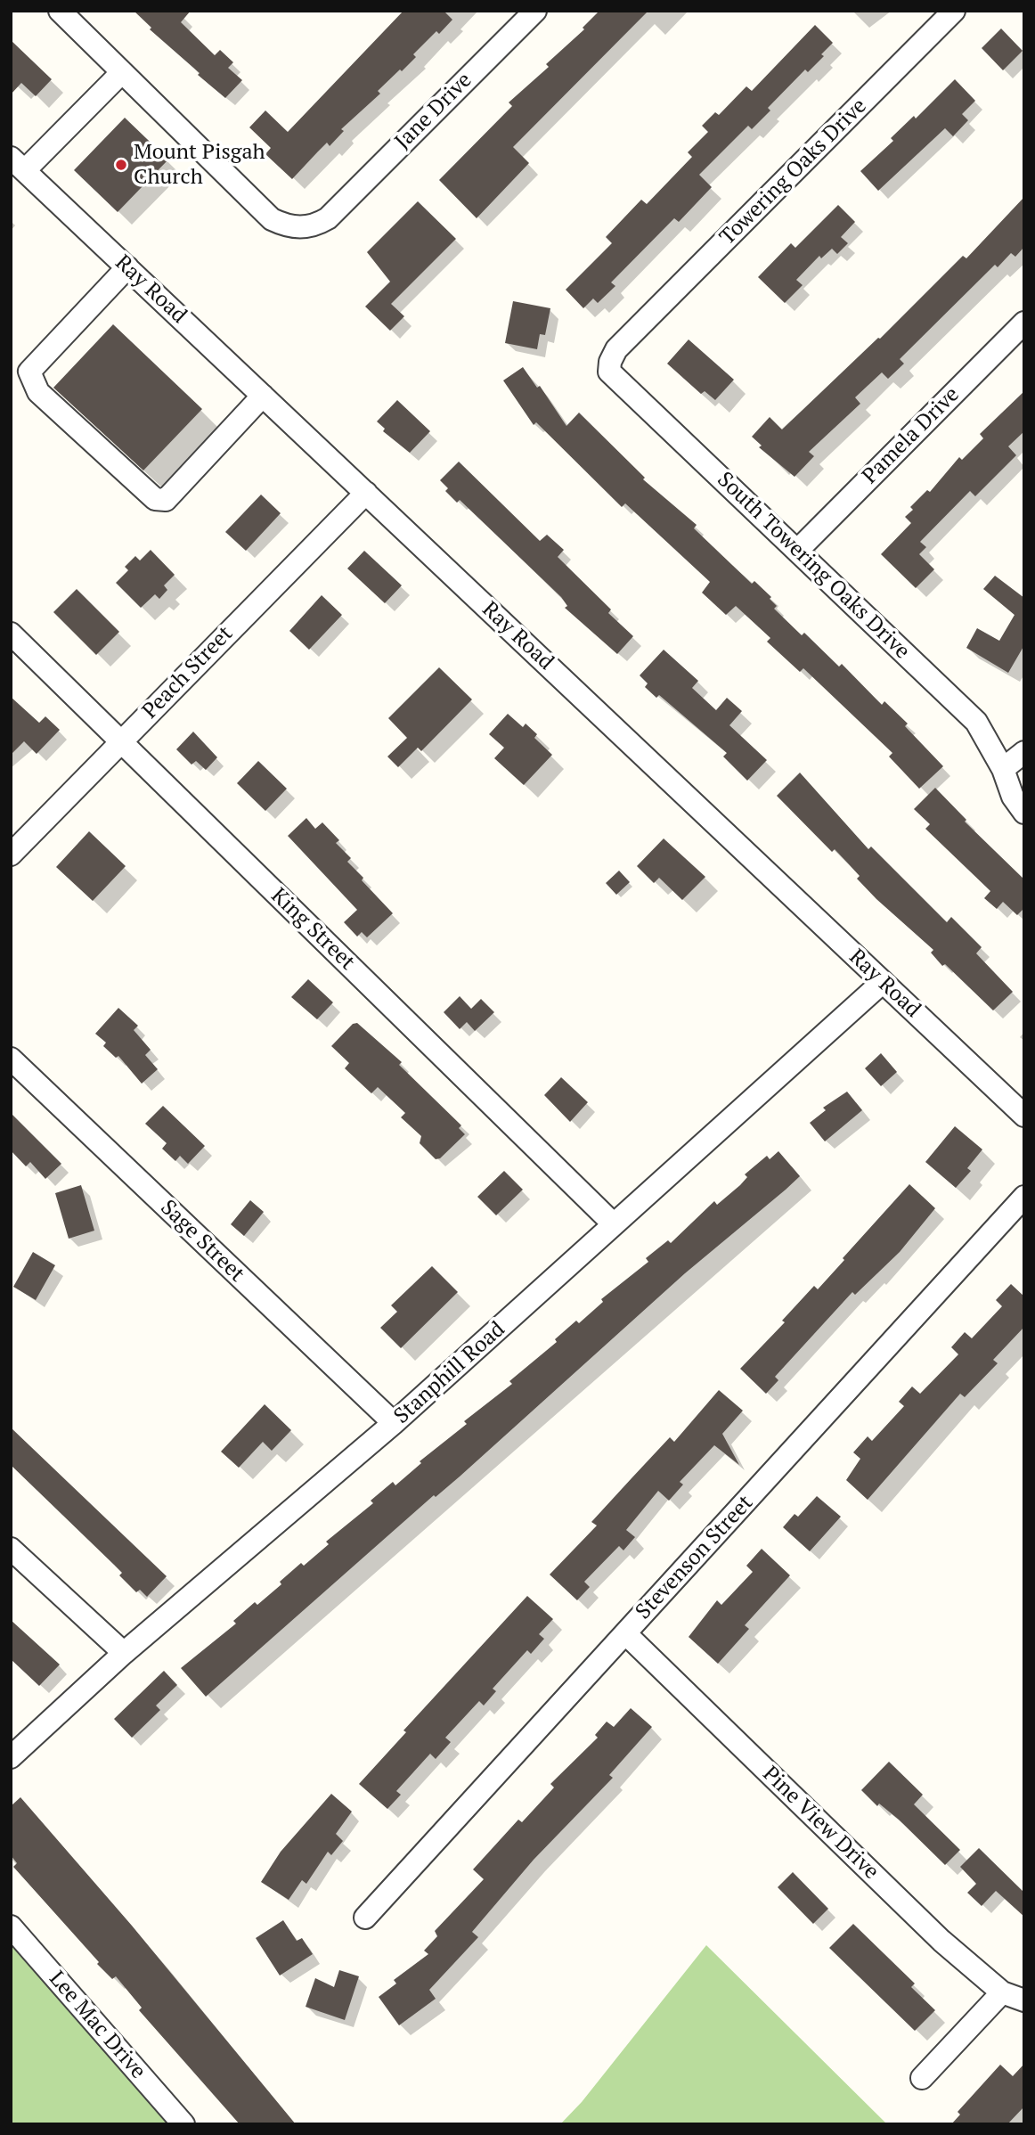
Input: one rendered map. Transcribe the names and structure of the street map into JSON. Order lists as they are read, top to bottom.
{
  "streets": {
    "street": [
      "Jane Drive",
      "Towering Oaks Drive",
      "Ray Road",
      "Pamela Drive",
      "South Towering Oaks Drive",
      "Peach Street",
      "King Street",
      "Sage Street",
      "Stanphill Road",
      "Stevenson Street",
      "Pine View Drive",
      "Lee Mac Drive"
    ]
  },
  "crossings": [
    ["Towering Oaks Drive", "South Towering Oaks Drive"],
    ["Ray Road", "Peach Street"],
    ["Ray Road", "Stanphill Road"],
    ["Pamela Drive", "South Towering Oaks Drive"],
    ["Peach Street", "King Street"],
    ["King Street", "Stanphill Road"],
    ["Sage Street", "Stanphill Road"],
    ["Stevenson Street", "Pine View Drive"]
  ],
  "places": ["Mount Pisgah Church"]
}
